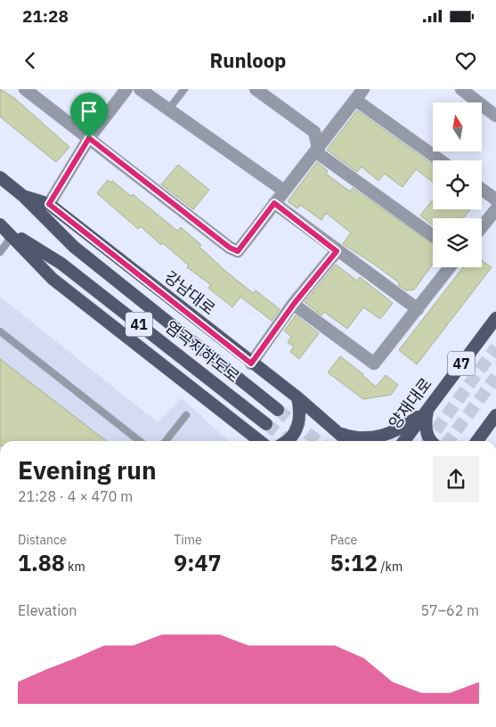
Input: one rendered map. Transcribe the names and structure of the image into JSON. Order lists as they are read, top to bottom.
{
  "streets": {
    "main road": [
      "강남대로",
      "41",
      "염곡지하도로",
      "47",
      "양재대로"
    ]
  },
  "crossings": [
    ["강남대로", "염곡지하도로"]
  ],
  "north": "top",
  "page": {
    "status": "21:28",
    "header": "Runloop",
    "heading": ["Evening run", "21:28 · 4 × 470 m"],
    "stats": [
      ["Distance", "1.88 km"],
      ["Time", "9:47"],
      ["Pace", "5:12 /km"]
    ],
    "chart": ["Elevation", "57–62 m"]
  }
}
